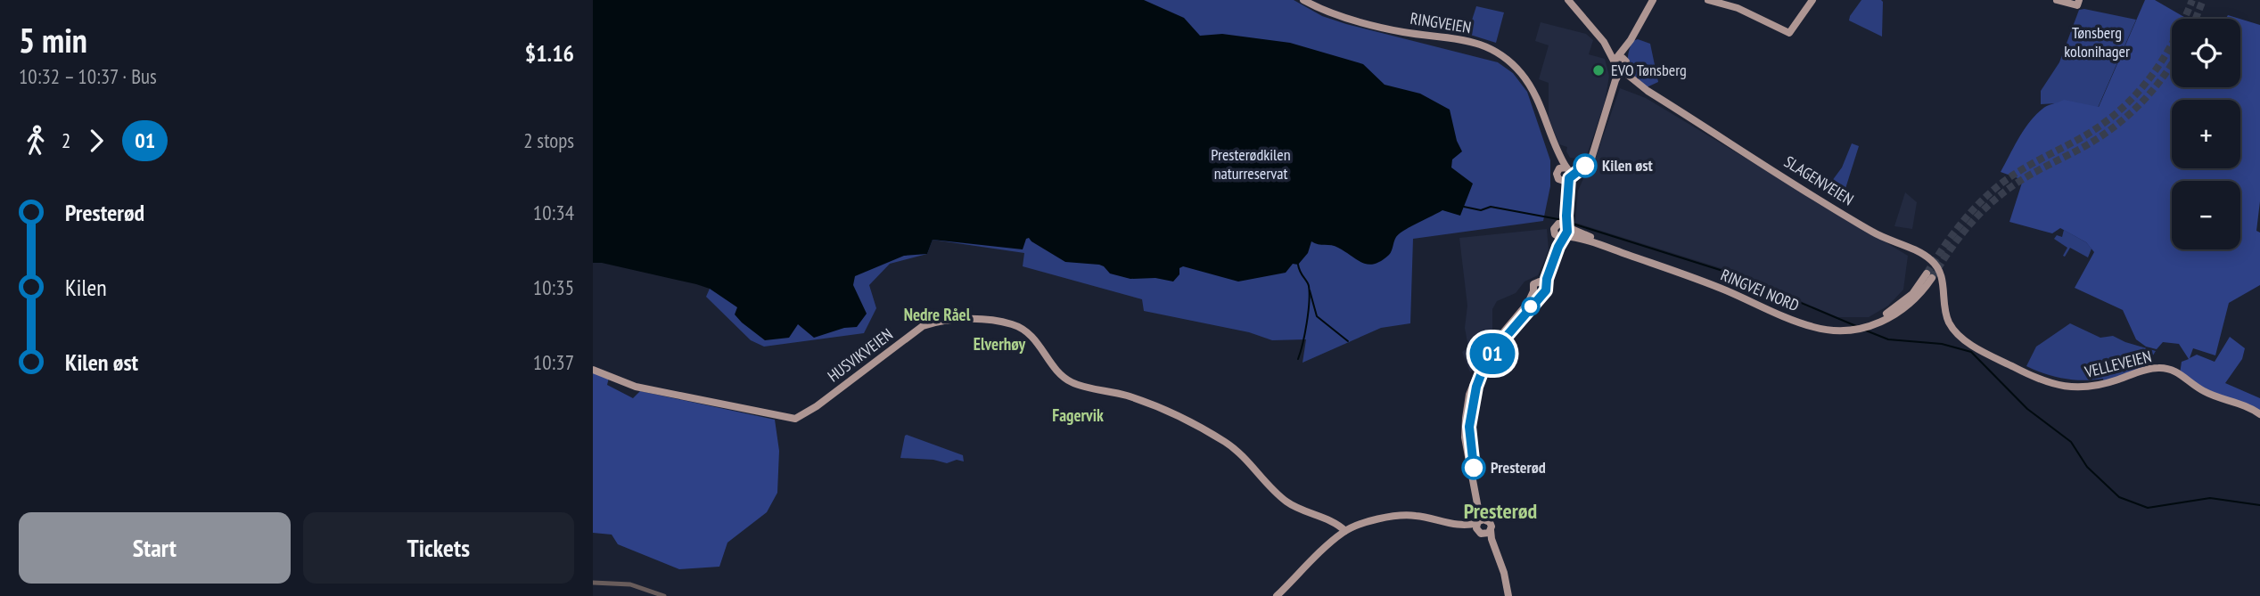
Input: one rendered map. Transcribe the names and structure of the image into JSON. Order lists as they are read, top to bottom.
{
  "streets": {
    "main road": [
      "RINGVEIEN",
      "SLAGENVEIEN",
      "RINGVEI NORD",
      "HUSVIKVEIEN",
      "VELLEVEIEN"
    ]
  },
  "crossings": [
    ["RINGVEIEN", "RINGVEI NORD"],
    ["SLAGENVEIEN", "VELLEVEIEN"]
  ],
  "districts": [
    "Nedre Råel",
    "Elverhøy",
    "Fagervik",
    "Presterød"
  ],
  "parks": ["Tønsberg kolonihager", "Presterødkilen naturreservat"],
  "places": ["EVO Tønsberg", "Kilen øst", "Presterød"],
  "lines": ["bus line 01"],
  "page": {
    "heading": ["5 min", "10:32 – 10:37 · Bus", "$1.16"],
    "on_map": "01",
    "map_buttons": ["+", "−"],
    "legs": ["2", "01", "2 stops"],
    "list": [
      {
        "name": "Presterød",
        "value": "10:34"
      },
      {
        "name": "Kilen",
        "value": "10:35"
      },
      {
        "name": "Kilen øst",
        "value": "10:37"
      }
    ],
    "buttons": ["Start", "Tickets"]
  }
}
